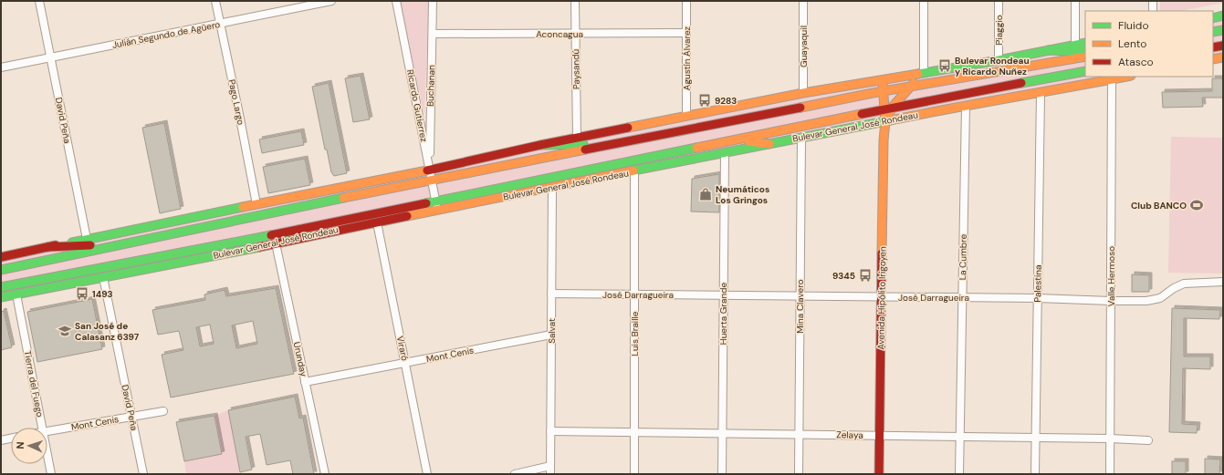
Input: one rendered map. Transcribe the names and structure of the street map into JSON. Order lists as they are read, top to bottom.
{
  "streets": {
    "main road": ["Bulevar General José Rondeau", "Avenida Hipólito Irigoyen"],
    "street": [
      "Piaggio",
      "Aconcagua",
      "Julián Segundo de Agüero",
      "Guayaquil",
      "Agustín Álvarez",
      "Paysandú",
      "Buchanan",
      "Pago Largo",
      "Ricardo Gutierrez",
      "David Peña",
      "La Cumbre",
      "Valle Hermoso",
      "Palestina",
      "José Darragueira",
      "Mina Clavero",
      "Huerta Grande",
      "Salvat",
      "Luis Braille",
      "Viraró",
      "Mont Cenis",
      "Urunday",
      "Tierra del Fuego",
      "Zelaya"
    ]
  },
  "crossings": [
    ["Aconcagua", "Agustín Álvarez"],
    ["Aconcagua", "Paysandú"],
    ["Aconcagua", "Buchanan"],
    ["Julián Segundo de Agüero", "Pago Largo"],
    ["Julián Segundo de Agüero", "David Peña"],
    ["Buchanan", "Ricardo Gutierrez"],
    ["Ricardo Gutierrez", "Bulevar General José Rondeau"],
    ["David Peña", "Bulevar General José Rondeau"],
    ["David Peña", "Mont Cenis"],
    ["Bulevar General José Rondeau", "La Cumbre"],
    ["Bulevar General José Rondeau", "Valle Hermoso"],
    ["Bulevar General José Rondeau", "Palestina"],
    ["Bulevar General José Rondeau", "Avenida Hipólito Irigoyen"],
    ["Bulevar General José Rondeau", "Mina Clavero"],
    ["Bulevar General José Rondeau", "Huerta Grande"],
    ["Bulevar General José Rondeau", "Salvat"],
    ["Bulevar General José Rondeau", "Luis Braille"],
    ["Bulevar General José Rondeau", "Viraró"],
    ["Bulevar General José Rondeau", "Urunday"],
    ["Bulevar General José Rondeau", "Tierra del Fuego"],
    ["La Cumbre", "José Darragueira"],
    ["La Cumbre", "Zelaya"],
    ["Valle Hermoso", "José Darragueira"],
    ["Valle Hermoso", "Zelaya"],
    ["Palestina", "José Darragueira"],
    ["Palestina", "Zelaya"],
    ["José Darragueira", "Avenida Hipólito Irigoyen"],
    ["José Darragueira", "Mina Clavero"],
    ["José Darragueira", "Huerta Grande"],
    ["José Darragueira", "Salvat"],
    ["José Darragueira", "Luis Braille"],
    ["Avenida Hipólito Irigoyen", "Zelaya"],
    ["Mina Clavero", "Zelaya"],
    ["Huerta Grande", "Zelaya"],
    ["Salvat", "Mont Cenis"],
    ["Salvat", "Zelaya"],
    ["Luis Braille", "Zelaya"],
    ["Viraró", "Mont Cenis"],
    ["Mont Cenis", "Urunday"]
  ],
  "places": {
    "bus stop": [
      "Bulevar Rondeau y Ricardo Nuñez",
      "9283",
      "9345",
      "1493"
    ],
    "shop": ["Neumáticos Los Gringos"],
    "sports": ["Club BANCO"],
    "school or university": ["San José de Calasanz 6397"]
  },
  "legend": ["Fluido", "Lento", "Atasco"],
  "north": "left"
}
